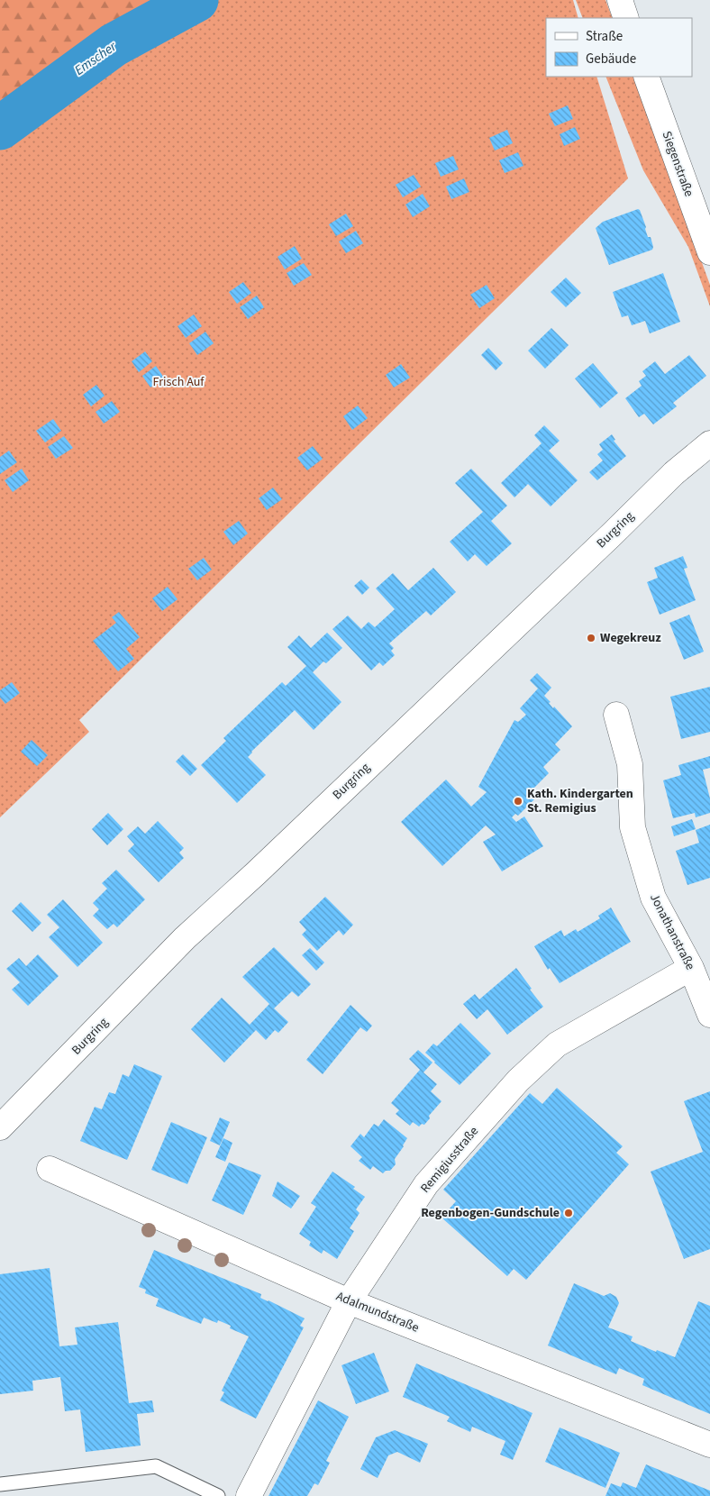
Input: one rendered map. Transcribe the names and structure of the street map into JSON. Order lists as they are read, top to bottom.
{
  "streets": {
    "street": [
      "Siegenstraße",
      "Burgring",
      "Jonathanstraße",
      "Remigiusstraße",
      "Adalmundstraße"
    ]
  },
  "crossings": [
    ["Jonathanstraße", "Remigiusstraße"],
    ["Remigiusstraße", "Adalmundstraße"]
  ],
  "water": ["Emscher"],
  "parks": ["Frisch Auf"],
  "places": ["Wegekreuz", "Kath. Kindergarten St. Remigius", "Regenbogen-Gundschule"],
  "legend": ["Straße", "Gebäude"]
}
